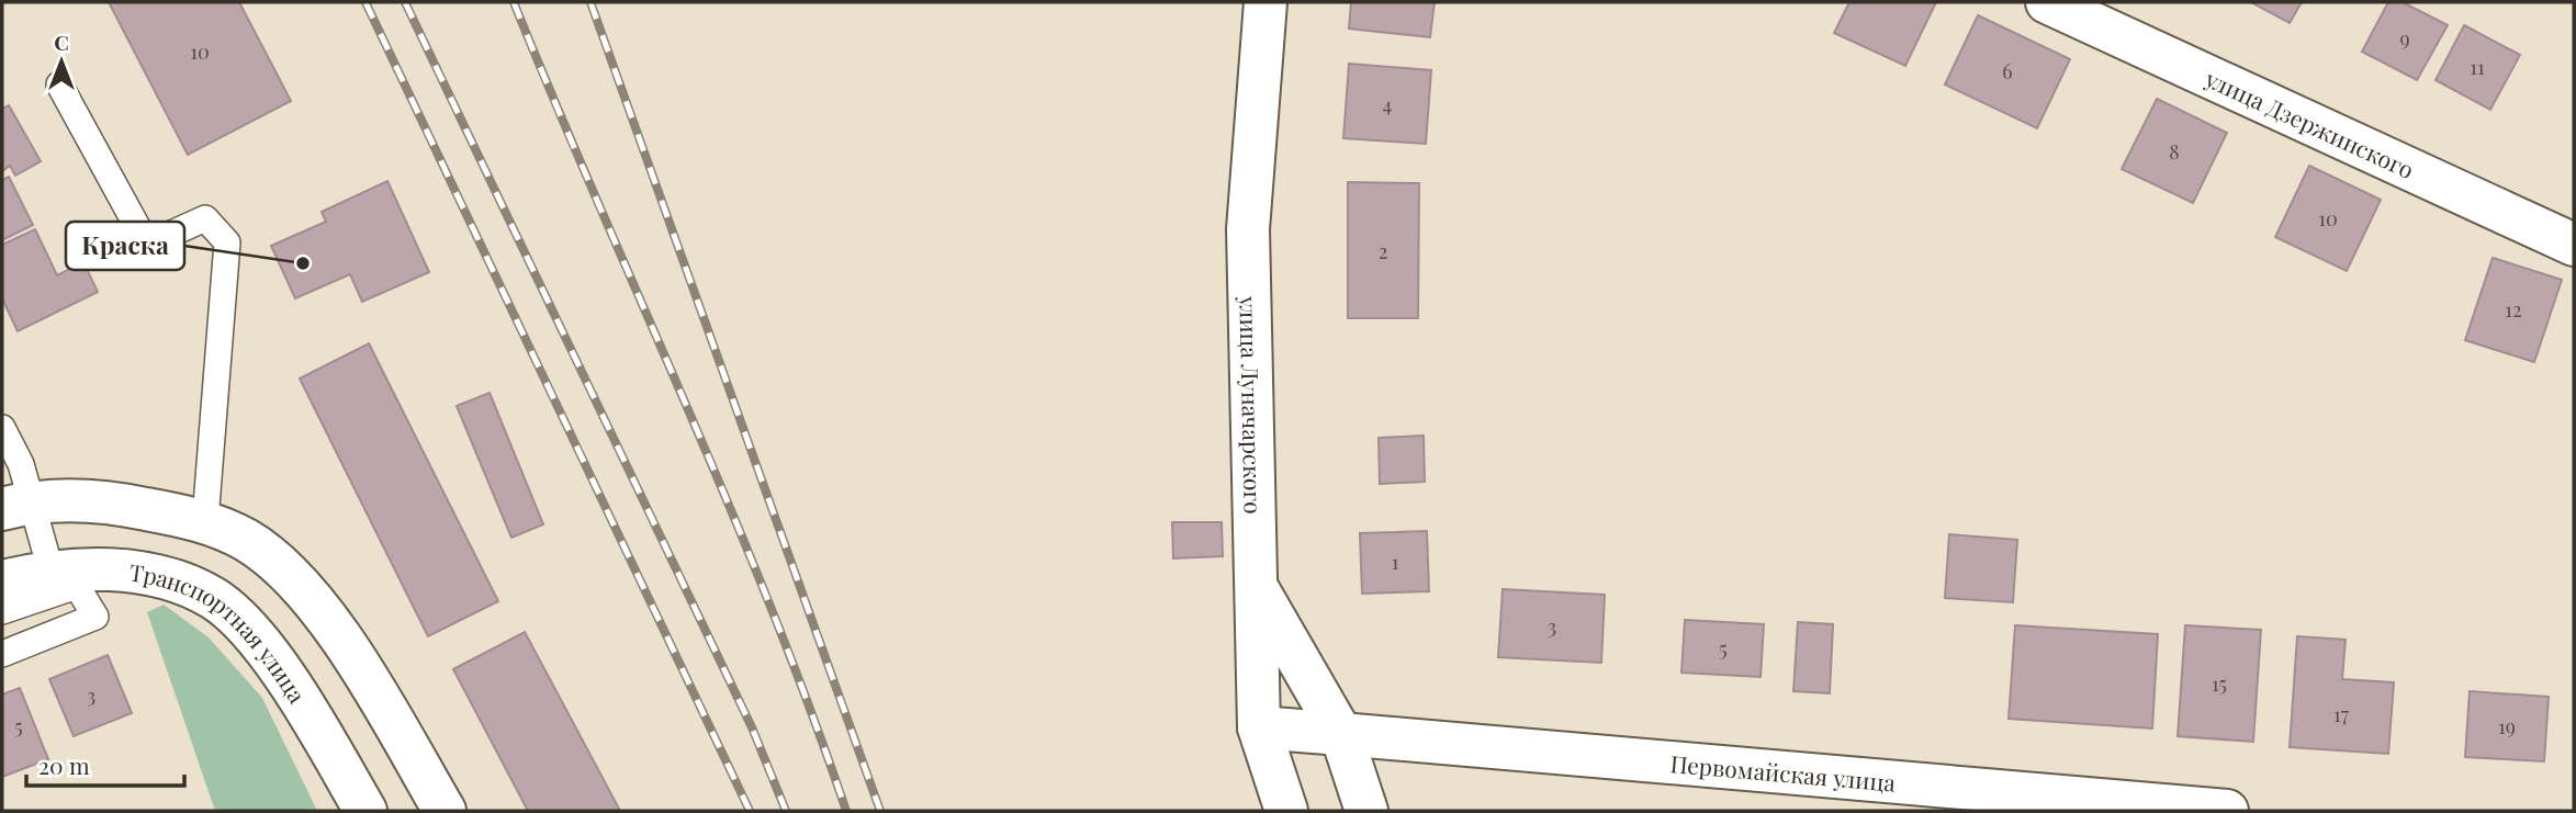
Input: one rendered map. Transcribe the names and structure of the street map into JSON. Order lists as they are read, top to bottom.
{
  "streets": {
    "street": [
      "улица Дзержинского",
      "улица Луначарского",
      "Транспортная улица",
      "Первомайская улица"
    ]
  },
  "places": ["Краска"],
  "house_numbers": [
    "9",
    "10",
    "11",
    "6",
    "4",
    "8",
    "10",
    "2",
    "12",
    "1",
    "3",
    "5",
    "15",
    "3",
    "17",
    "5",
    "19"
  ],
  "scale_bar": "20 m",
  "north": "top"
}
